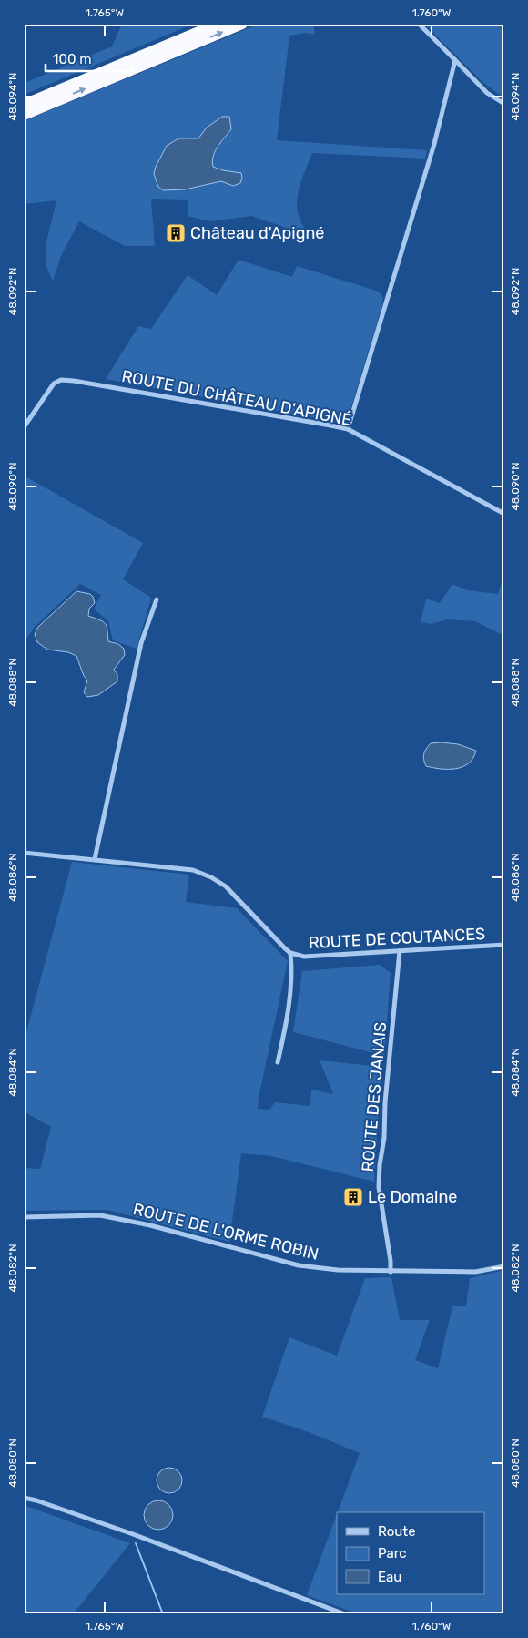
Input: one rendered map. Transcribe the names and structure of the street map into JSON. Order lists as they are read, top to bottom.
{
  "streets": {
    "street": [
      "ROUTE DU CHÂTEAU D'APIGNÉ",
      "ROUTE DE COUTANCES",
      "ROUTE DES JANAIS",
      "ROUTE DE L'ORME ROBIN"
    ]
  },
  "crossings": [
    ["ROUTE DE COUTANCES", "ROUTE DES JANAIS"],
    ["ROUTE DES JANAIS", "ROUTE DE L'ORME ROBIN"]
  ],
  "places": {
    "building": ["Château d'Apigné", "Le Domaine"]
  },
  "legend": ["Route", "Parc", "Eau"],
  "scale_bar": "100 m",
  "coordinates": [
    "1.765°W",
    "1.760°W",
    "48.094°N",
    "48.092°N",
    "48.090°N",
    "48.088°N",
    "48.086°N",
    "48.084°N",
    "48.082°N",
    "48.080°N"
  ]
}
